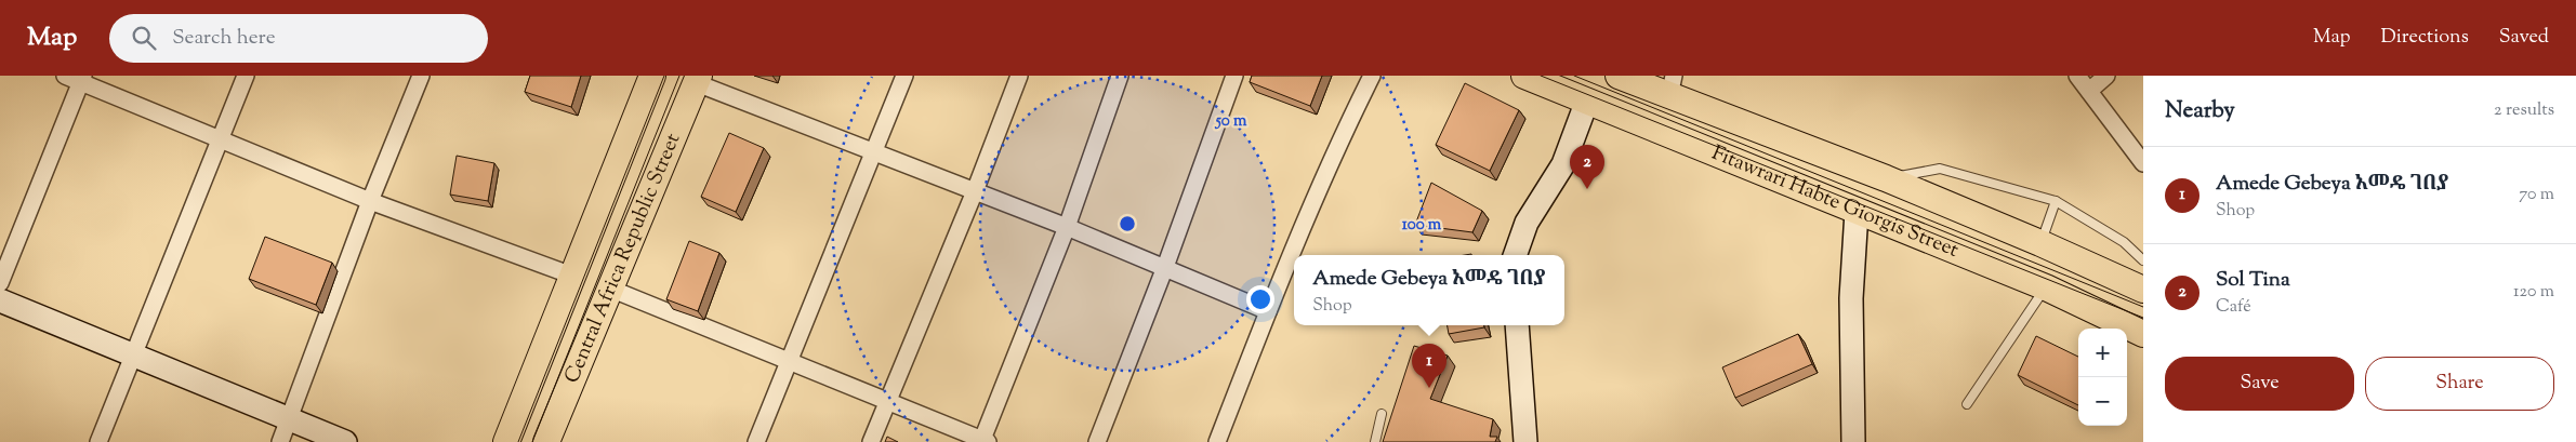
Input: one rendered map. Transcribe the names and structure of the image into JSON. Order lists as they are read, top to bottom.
{
  "streets": {
    "main road": ["Fitawrari Habte Giorgis Street", "Central Africa Republic Street"]
  },
  "page": {
    "header": "Map",
    "search": "Search here",
    "nav": ["Map", "Directions", "Saved"],
    "heading": ["Nearby", "2 results"],
    "pins": ["2", "1"],
    "list": [
      {
        "mark": "1",
        "name": "Amede Gebeya አመዴ ገበያ",
        "note": "Shop",
        "value": "70 m"
      },
      {
        "mark": "2",
        "name": "Sol Tina",
        "note": "Café",
        "value": "120 m"
      }
    ],
    "popup": ["Amede Gebeya አመዴ ገበያ", "Shop"],
    "map_buttons": ["+", "−"],
    "buttons": ["Save", "Share"]
  },
  "rings": ["50 m", "100 m"]
}
